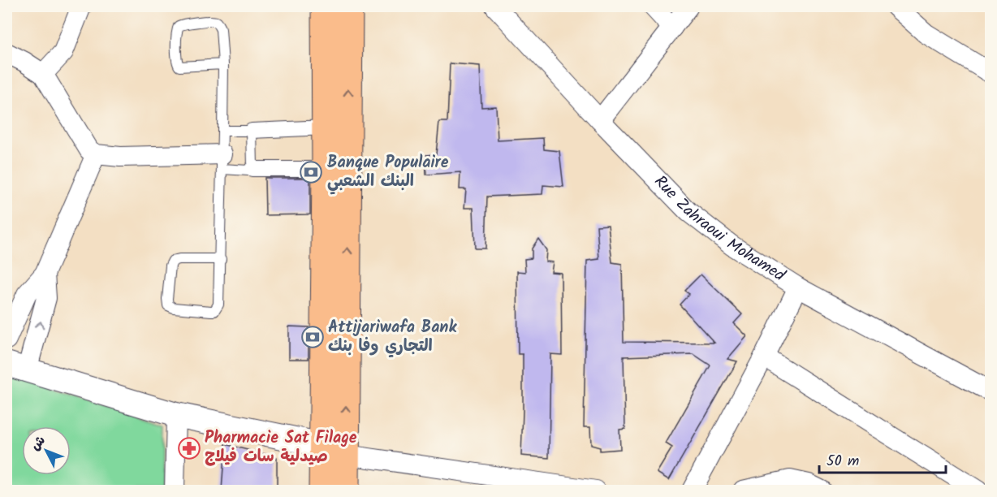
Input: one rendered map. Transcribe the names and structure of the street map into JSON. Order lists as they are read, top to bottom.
{
  "streets": {
    "street": ["Rue Zahraoui Mohamed"]
  },
  "places": {
    "bank": ["Banque Populaire البنك الشعبي", "Attijariwafa Bank التجاري وفا بنك"],
    "pharmacy": ["Pharmacie Sat Filage صيدلية سات فيلاج"]
  },
  "scale_bar": "50 m",
  "north": "top left"
}
